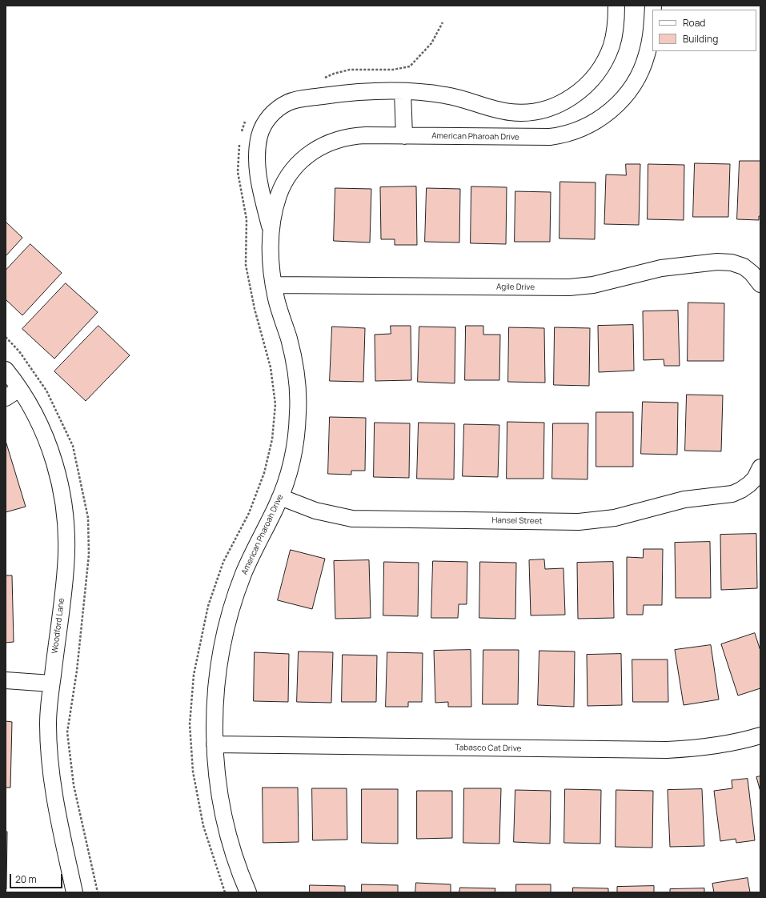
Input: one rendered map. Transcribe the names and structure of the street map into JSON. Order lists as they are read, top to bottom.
{
  "streets": {
    "street": [
      "American Pharoah Drive",
      "Agile Drive",
      "Hansel Street",
      "Woodford Lane",
      "Tabasco Cat Drive"
    ]
  },
  "crossings": [
    ["American Pharoah Drive", "Agile Drive"],
    ["American Pharoah Drive", "Hansel Street"],
    ["American Pharoah Drive", "Tabasco Cat Drive"]
  ],
  "legend": ["Road", "Building"],
  "scale_bar": "20 m"
}
